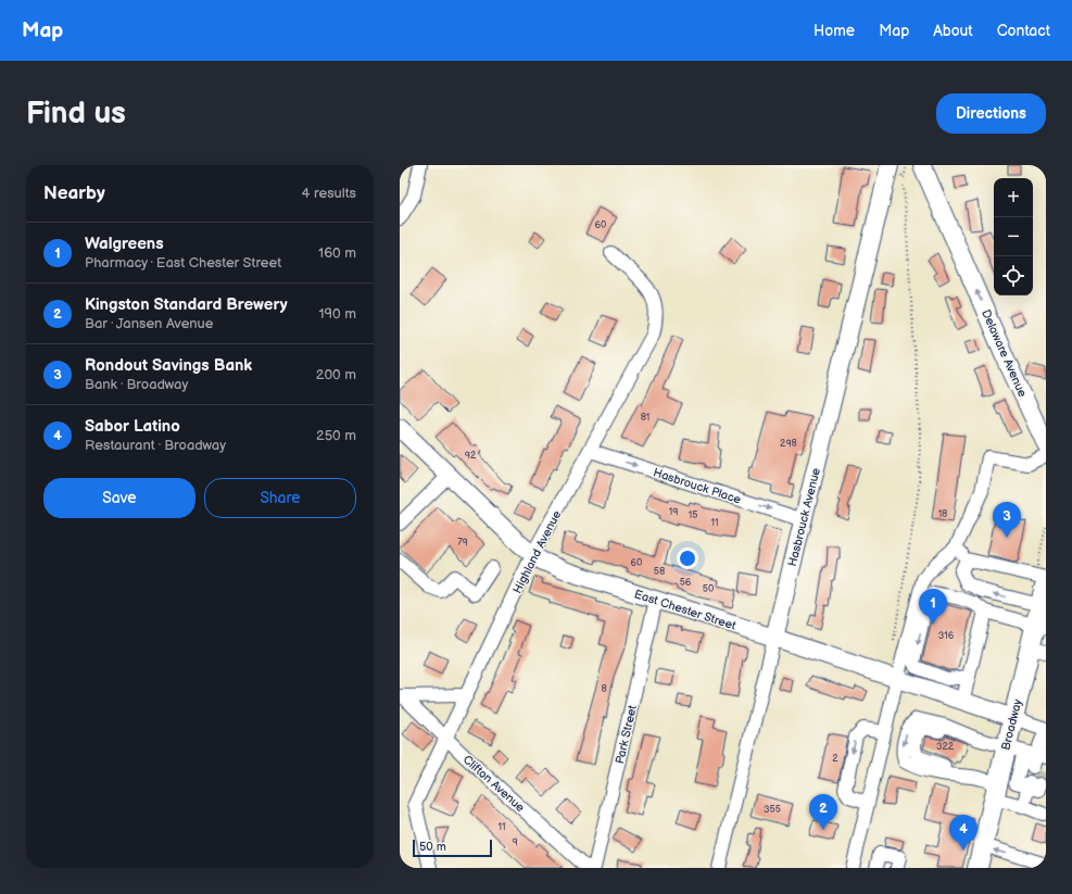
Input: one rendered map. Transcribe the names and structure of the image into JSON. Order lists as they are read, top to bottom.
{
  "streets": {
    "highway": ["Broadway"],
    "main road": ["Delaware Avenue", "Hasbrouck Avenue", "East Chester Street"],
    "street": [
      "Hasbrouck Place",
      "Highland Avenue",
      "Park Street",
      "Clifton Avenue"
    ]
  },
  "crossings": [
    ["Hasbrouck Place", "Hasbrouck Avenue"],
    ["Hasbrouck Place", "Highland Avenue"],
    ["Hasbrouck Avenue", "East Chester Street"],
    ["Highland Avenue", "East Chester Street"],
    ["Highland Avenue", "Clifton Avenue"],
    ["East Chester Street", "Broadway"],
    ["East Chester Street", "Park Street"]
  ],
  "one_way": ["Delaware Avenue", "Hasbrouck Place"],
  "house_numbers": [
    "60",
    "81",
    "298",
    "92",
    "19",
    "18",
    "15",
    "11",
    "79",
    "60",
    "58",
    "56",
    "50",
    "316",
    "8",
    "322",
    "2",
    "355",
    "11",
    "9"
  ],
  "scale_bar": "50 m",
  "page": {
    "header": "Map",
    "nav": [
      "Home",
      "Map",
      "About",
      "Contact"
    ],
    "buttons": [
      "Directions",
      ["Save", "Share"]
    ],
    "title": "Find us",
    "heading": ["Nearby", "4 results"],
    "map_buttons": ["+", "−"],
    "list": [
      {
        "mark": "1",
        "name": "Walgreens",
        "note": "Pharmacy · East Chester Street",
        "value": "160 m"
      },
      {
        "mark": "2",
        "name": "Kingston Standard Brewery",
        "note": "Bar · Jansen Avenue",
        "value": "190 m"
      },
      {
        "mark": "3",
        "name": "Rondout Savings Bank",
        "note": "Bank · Broadway",
        "value": "200 m"
      },
      {
        "mark": "4",
        "name": "Sabor Latino",
        "note": "Restaurant · Broadway",
        "value": "250 m"
      }
    ],
    "pins": [
      "3",
      "1",
      "2",
      "4"
    ],
    "scale": "50 m"
  }
}
